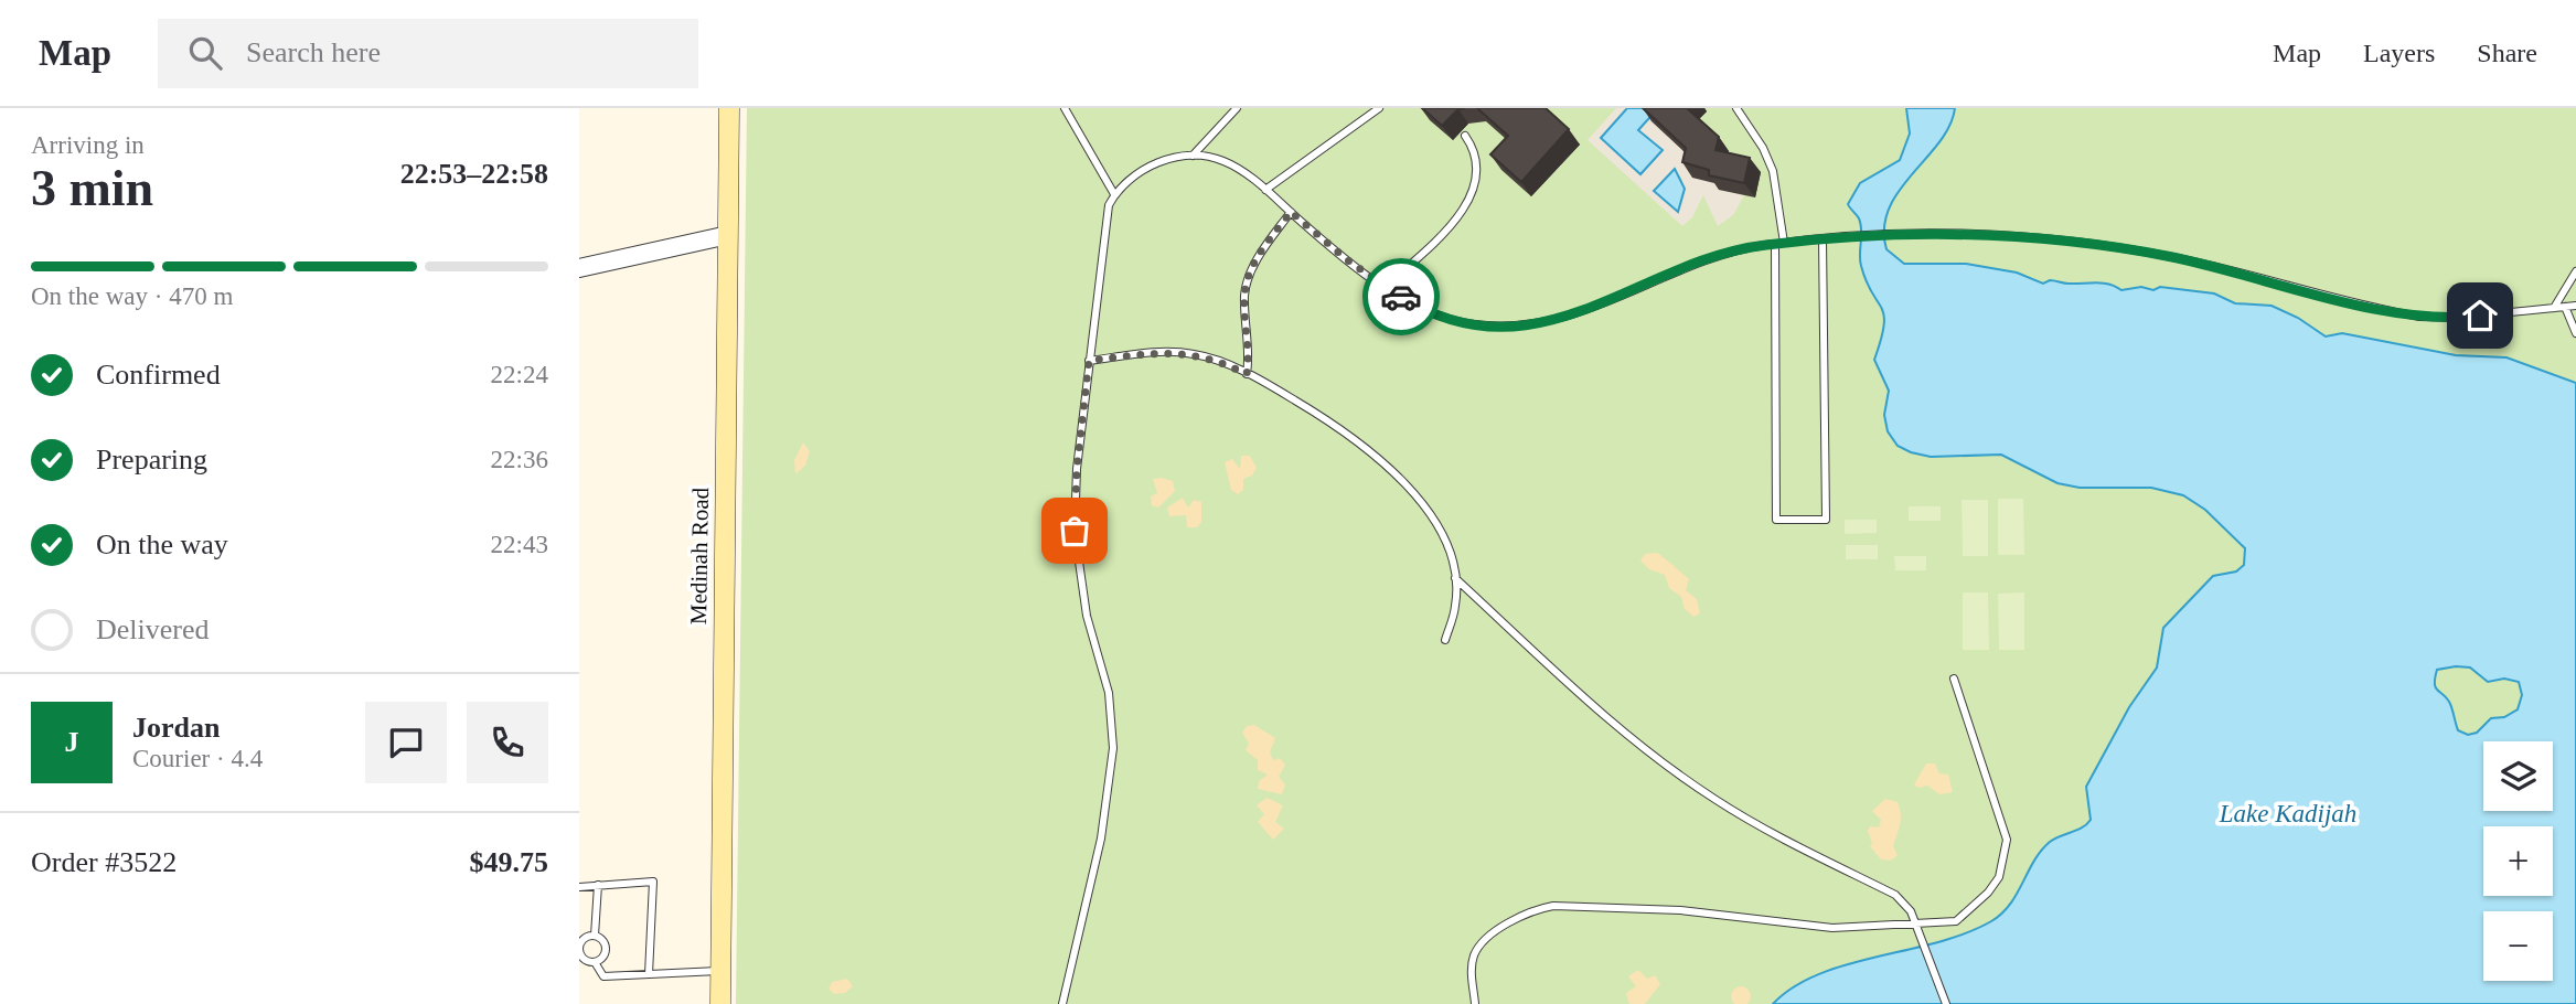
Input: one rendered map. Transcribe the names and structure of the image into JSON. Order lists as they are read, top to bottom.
{
  "streets": {
    "main road": ["Medinah Road"]
  },
  "water": ["Lake Kadijah"],
  "page": {
    "header": "Map",
    "search": "Search here",
    "nav": ["Map", "Layers", "Share"],
    "heading": ["3 min", "Arriving in", "22:53–22:58"],
    "panel": [
      "Jordan",
      "Courier · 4.4",
      "Order #3522",
      "$49.75"
    ],
    "bar": "On the way · 470 m",
    "list": [
      ["Confirmed", "22:24"],
      ["Preparing", "22:36"],
      ["On the way", "22:43"],
      "Delivered"
    ],
    "round": "J",
    "map_buttons": ["+", "−"]
  }
}
